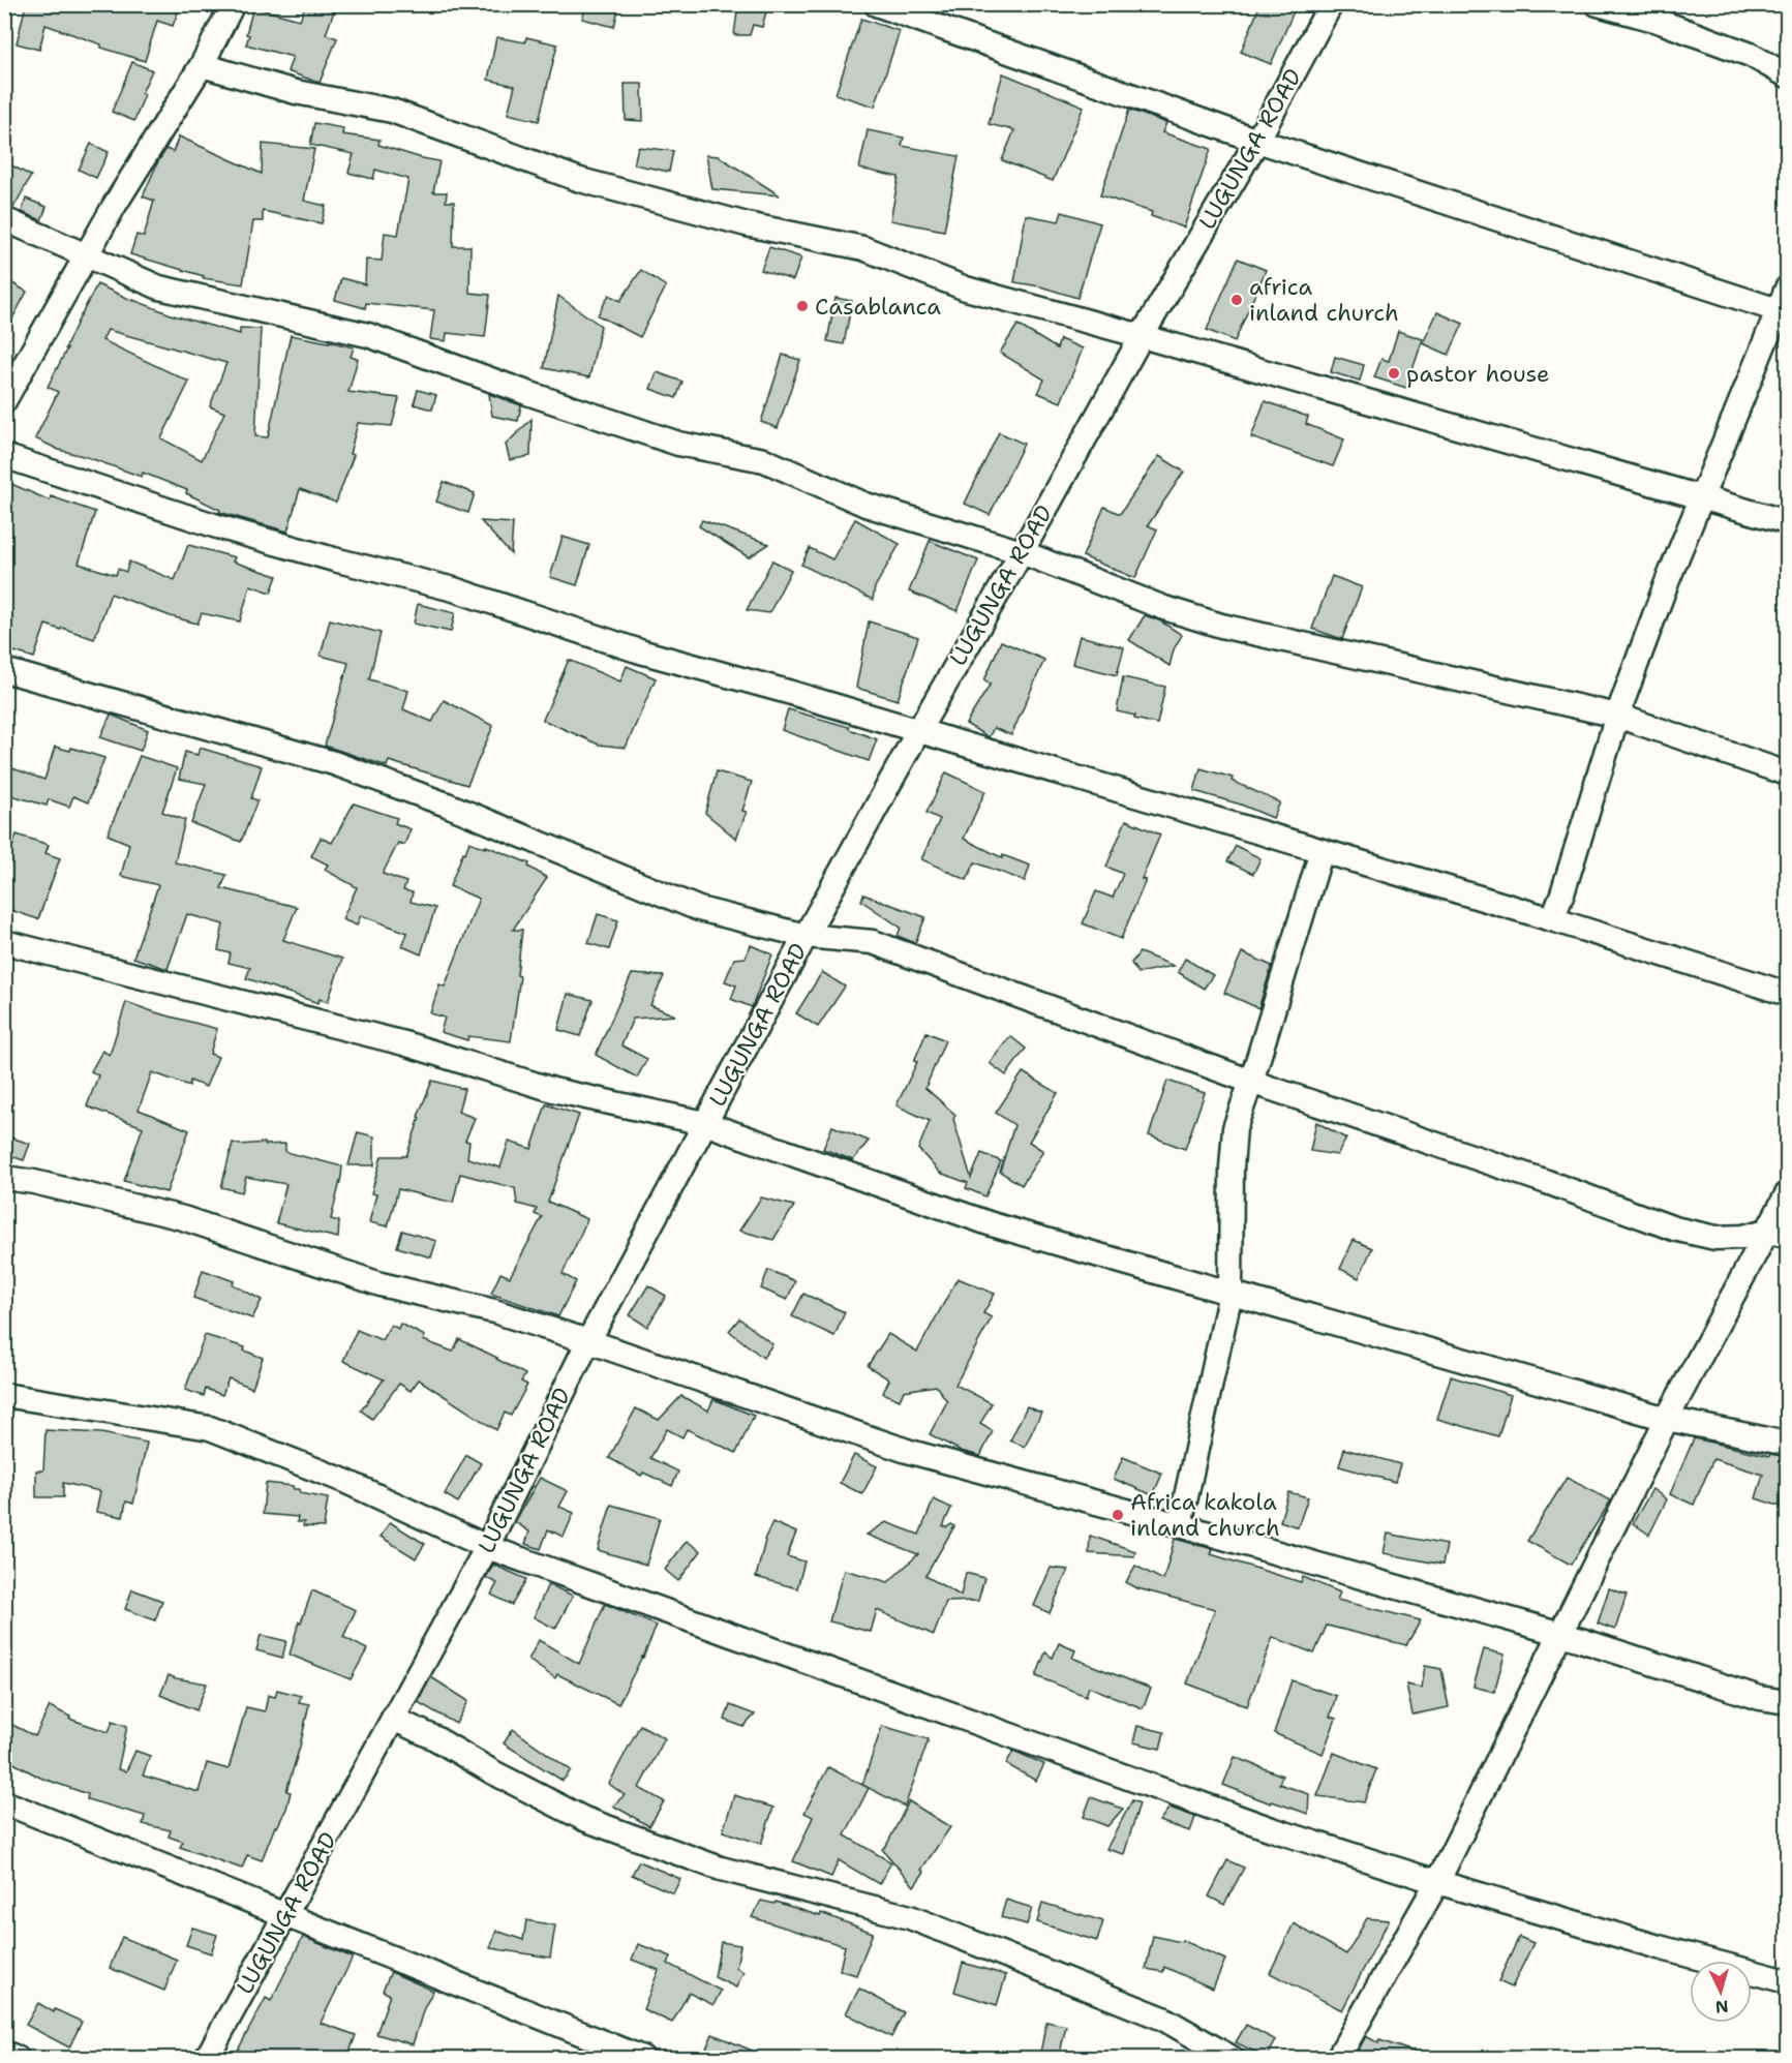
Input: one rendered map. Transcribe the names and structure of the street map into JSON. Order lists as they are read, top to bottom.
{
  "streets": {
    "street": ["LUGUNGA ROAD"]
  },
  "places": [
    "africa inland church",
    "Casablanca",
    "pastor house",
    "Africa kakola inland church"
  ],
  "north": "bottom"
}
